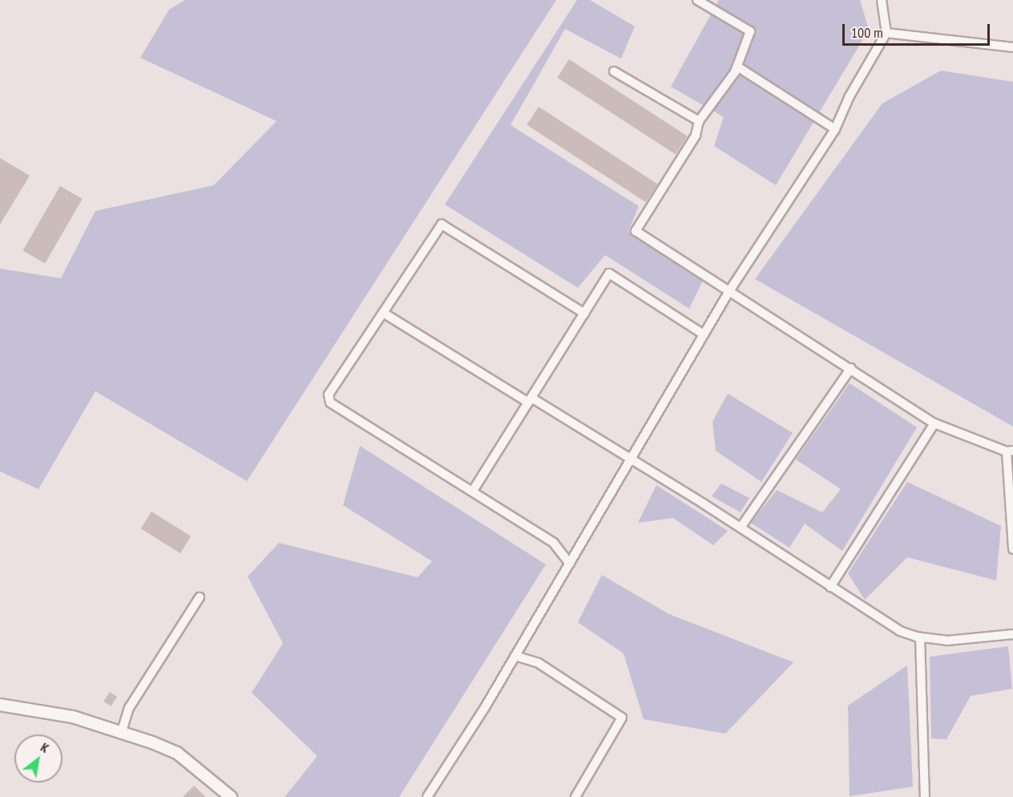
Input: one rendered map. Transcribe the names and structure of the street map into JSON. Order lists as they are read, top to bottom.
{
  "scale_bar": "100 m",
  "north": "top right"
}
